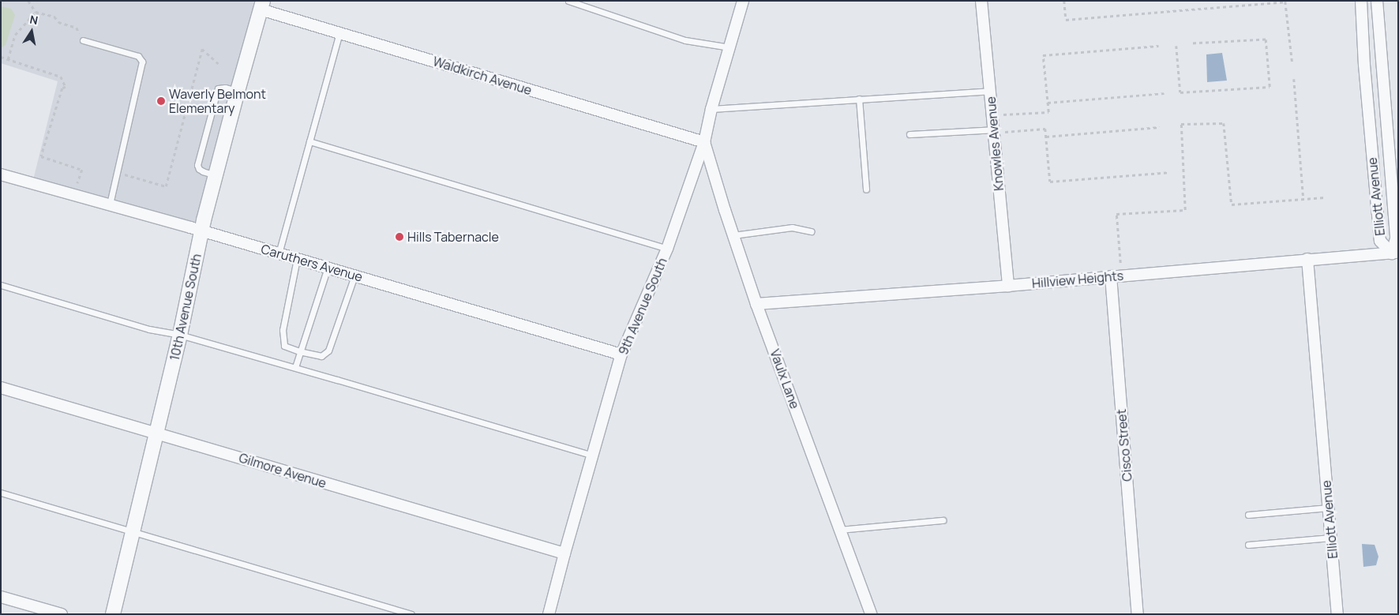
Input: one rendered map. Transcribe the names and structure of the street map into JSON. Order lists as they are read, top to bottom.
{
  "streets": {
    "street": [
      "Waldkirch Avenue",
      "Knowles Avenue",
      "Elliott Avenue",
      "Caruthers Avenue",
      "Hillview Heights",
      "9th Avenue South",
      "10th Avenue South",
      "Vaulx Lane",
      "Cisco Street",
      "Gilmore Avenue"
    ]
  },
  "crossings": [
    ["Waldkirch Avenue", "9th Avenue South"],
    ["Waldkirch Avenue", "10th Avenue South"],
    ["Waldkirch Avenue", "Vaulx Lane"],
    ["Knowles Avenue", "Hillview Heights"],
    ["Elliott Avenue", "Hillview Heights"],
    ["Caruthers Avenue", "9th Avenue South"],
    ["Caruthers Avenue", "10th Avenue South"],
    ["Hillview Heights", "Vaulx Lane"],
    ["Hillview Heights", "Cisco Street"],
    ["9th Avenue South", "Vaulx Lane"],
    ["9th Avenue South", "Gilmore Avenue"],
    ["10th Avenue South", "Gilmore Avenue"]
  ],
  "places": ["Waverly Belmont Elementary", "Hills Tabernacle"],
  "north": "top"
}
